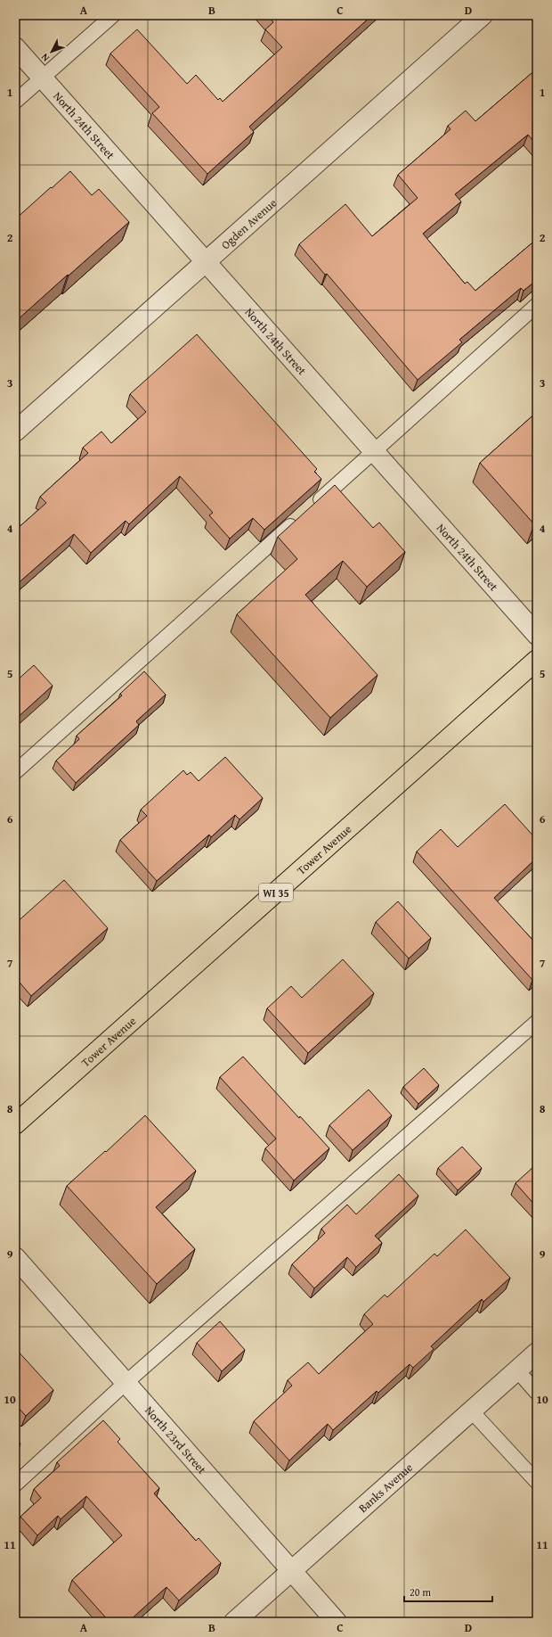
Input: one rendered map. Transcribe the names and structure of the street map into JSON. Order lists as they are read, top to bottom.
{
  "streets": {
    "main road": ["Tower Avenue", "WI 35"],
    "street": [
      "North 24th Street",
      "Ogden Avenue",
      "North 23rd Street",
      "Banks Avenue"
    ]
  },
  "crossings": [
    ["North 24th Street", "Ogden Avenue"],
    ["North 23rd Street", "Banks Avenue"]
  ],
  "scale_bar": "20 m",
  "north": "bottom left",
  "grid": {
    "columns": [
      "A",
      "B",
      "C",
      "D"
    ],
    "rows": [
      "1",
      "2",
      "3",
      "4",
      "5",
      "6",
      "7",
      "8",
      "9",
      "10",
      "11"
    ]
  }
}
